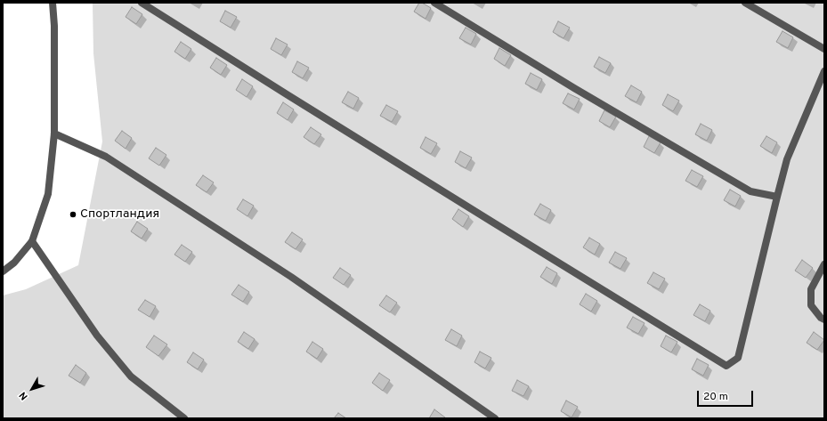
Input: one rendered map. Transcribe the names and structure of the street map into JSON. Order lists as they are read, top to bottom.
{
  "places": ["Спортландия"],
  "scale_bar": "20 m",
  "north": "bottom left"
}
